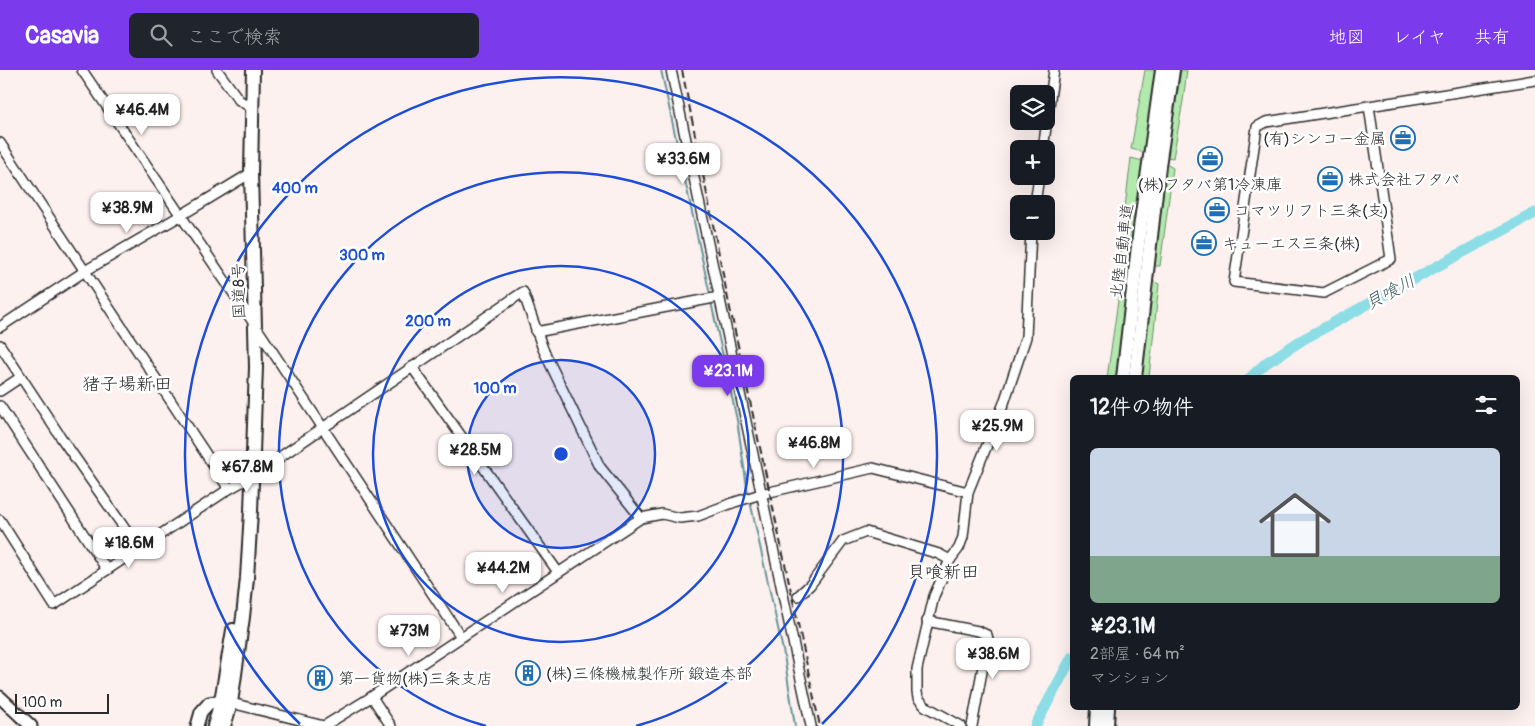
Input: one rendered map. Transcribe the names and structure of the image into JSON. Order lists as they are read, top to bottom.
{
  "streets": {
    "highway": ["北陸自動車道", "国道8号"]
  },
  "districts": ["猪子場新田", "貝喰新田"],
  "water": ["貝喰川"],
  "places": {
    "office": [
      "(有)シンコー金属",
      "(株)フタバ第1冷凍庫",
      "株式会社フタバ",
      "コマツリフト三条(支)",
      "キューエス三条(株)"
    ],
    "building": ["(株)三條機械製作所 鍛造本部", "第一貨物(株)三条支店"]
  },
  "scale_bar": "100 m",
  "page": {
    "header": "Casavia",
    "search": "ここで検索",
    "nav": ["地図", "レイヤ", "共有"],
    "map_buttons": ["+", "−"],
    "price": [
      "¥46.4M",
      "¥33.6M",
      "¥38.9M",
      "¥23.1M",
      "¥25.9M",
      "¥46.8M",
      "¥28.5M",
      "¥67.8M",
      "¥18.6M",
      "¥44.2M",
      "¥73M",
      "¥38.6M"
    ],
    "heading": "12件の物件",
    "list": [
      {
        "name": "¥23.1M",
        "note": "2部屋 · 64 m² · マンション"
      }
    ],
    "scale": "100 m"
  },
  "rings": [
    "400 m",
    "300 m",
    "200 m",
    "100 m"
  ]
}
